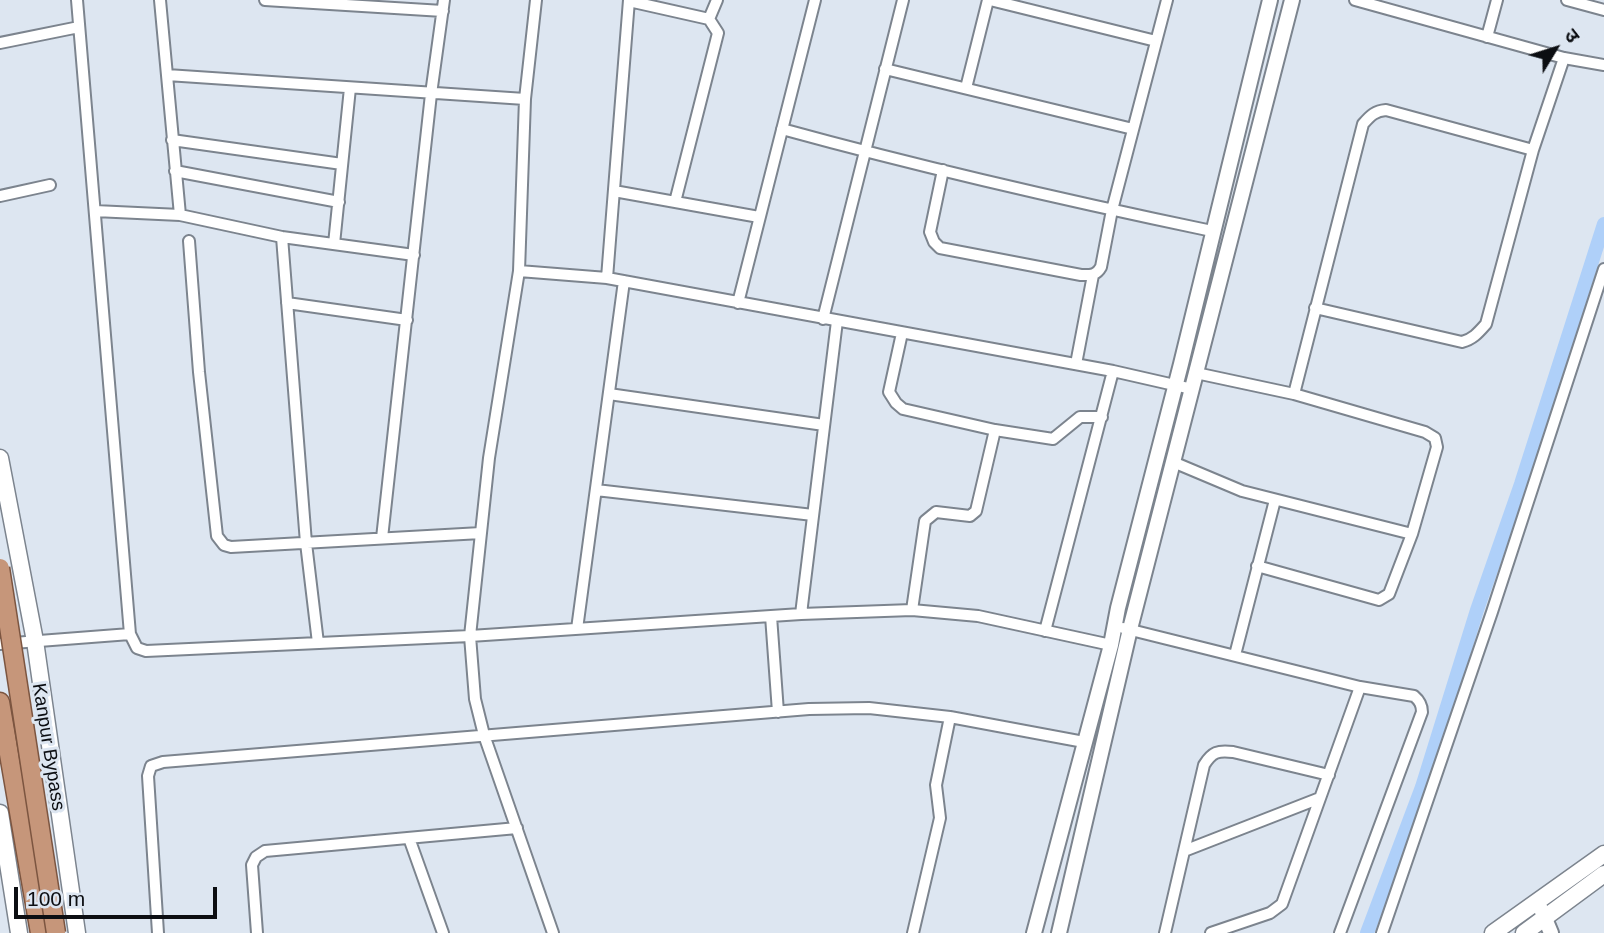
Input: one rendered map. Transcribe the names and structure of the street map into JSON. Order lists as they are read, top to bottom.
{
  "streets": {
    "highway": ["Kanpur Bypass"]
  },
  "scale_bar": "100 m",
  "north": "top right"
}
